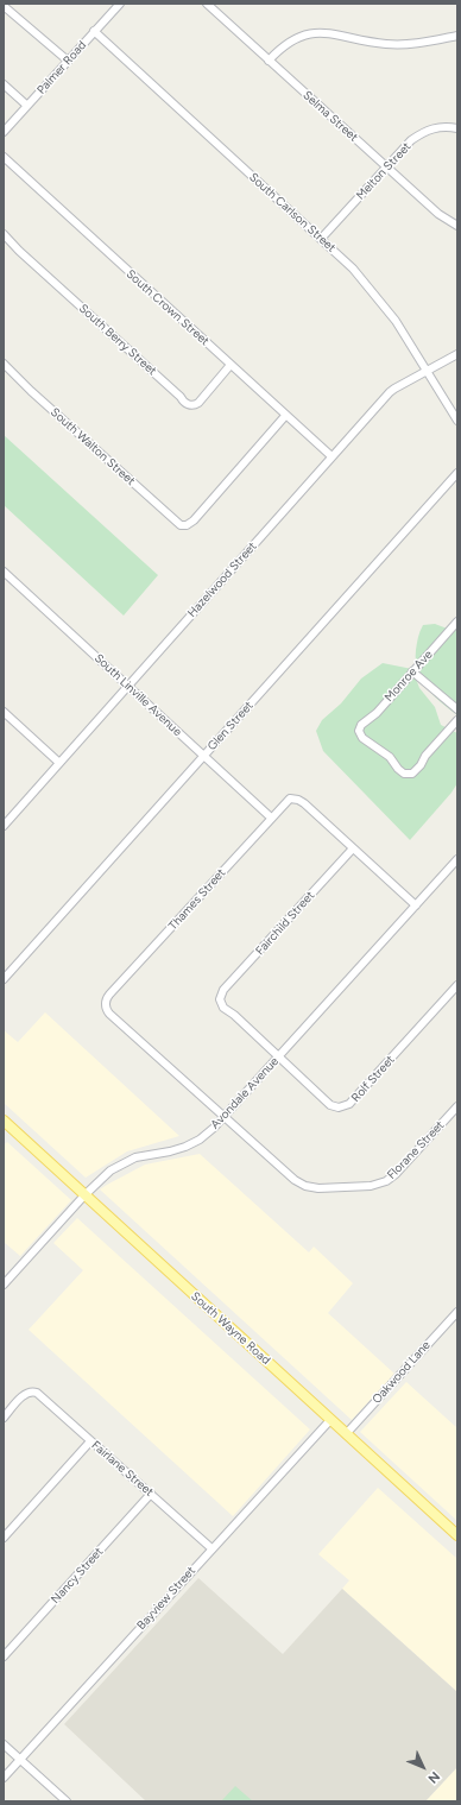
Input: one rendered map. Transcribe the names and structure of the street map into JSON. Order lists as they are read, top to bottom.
{
  "streets": {
    "main road": ["South Wayne Road"],
    "street": [
      "Palmer Road",
      "Selma Street",
      "Melton Street",
      "South Carlson Street",
      "South Crown Street",
      "South Berry Street",
      "South Walton Street",
      "Hazelwood Street",
      "Monroe Ave",
      "South Linville Avenue",
      "Glen Street",
      "Thames Street",
      "Fairchild Street",
      "Rolf Street",
      "Avondale Avenue",
      "Florane Street",
      "Oakwood Lane",
      "Fairlane Street",
      "Nancy Street",
      "Bayview Street"
    ]
  },
  "crossings": [
    ["Palmer Road", "South Carlson Street"],
    ["Selma Street", "Melton Street"],
    ["Melton Street", "South Carlson Street"],
    ["South Carlson Street", "Hazelwood Street"],
    ["South Crown Street", "South Berry Street"],
    ["South Crown Street", "South Walton Street"],
    ["South Crown Street", "Hazelwood Street"],
    ["Hazelwood Street", "South Linville Avenue"],
    ["South Linville Avenue", "Glen Street"],
    ["South Linville Avenue", "Thames Street"],
    ["Thames Street", "Fairchild Street"],
    ["Thames Street", "Avondale Avenue"],
    ["Thames Street", "Florane Street"],
    ["Fairchild Street", "Rolf Street"],
    ["Fairchild Street", "Avondale Avenue"],
    ["Rolf Street", "Avondale Avenue"],
    ["Avondale Avenue", "Florane Street"],
    ["Avondale Avenue", "South Wayne Road"],
    ["South Wayne Road", "Oakwood Lane"],
    ["South Wayne Road", "Bayview Street"],
    ["Fairlane Street", "Nancy Street"],
    ["Fairlane Street", "Bayview Street"]
  ],
  "north": "bottom right"
}
